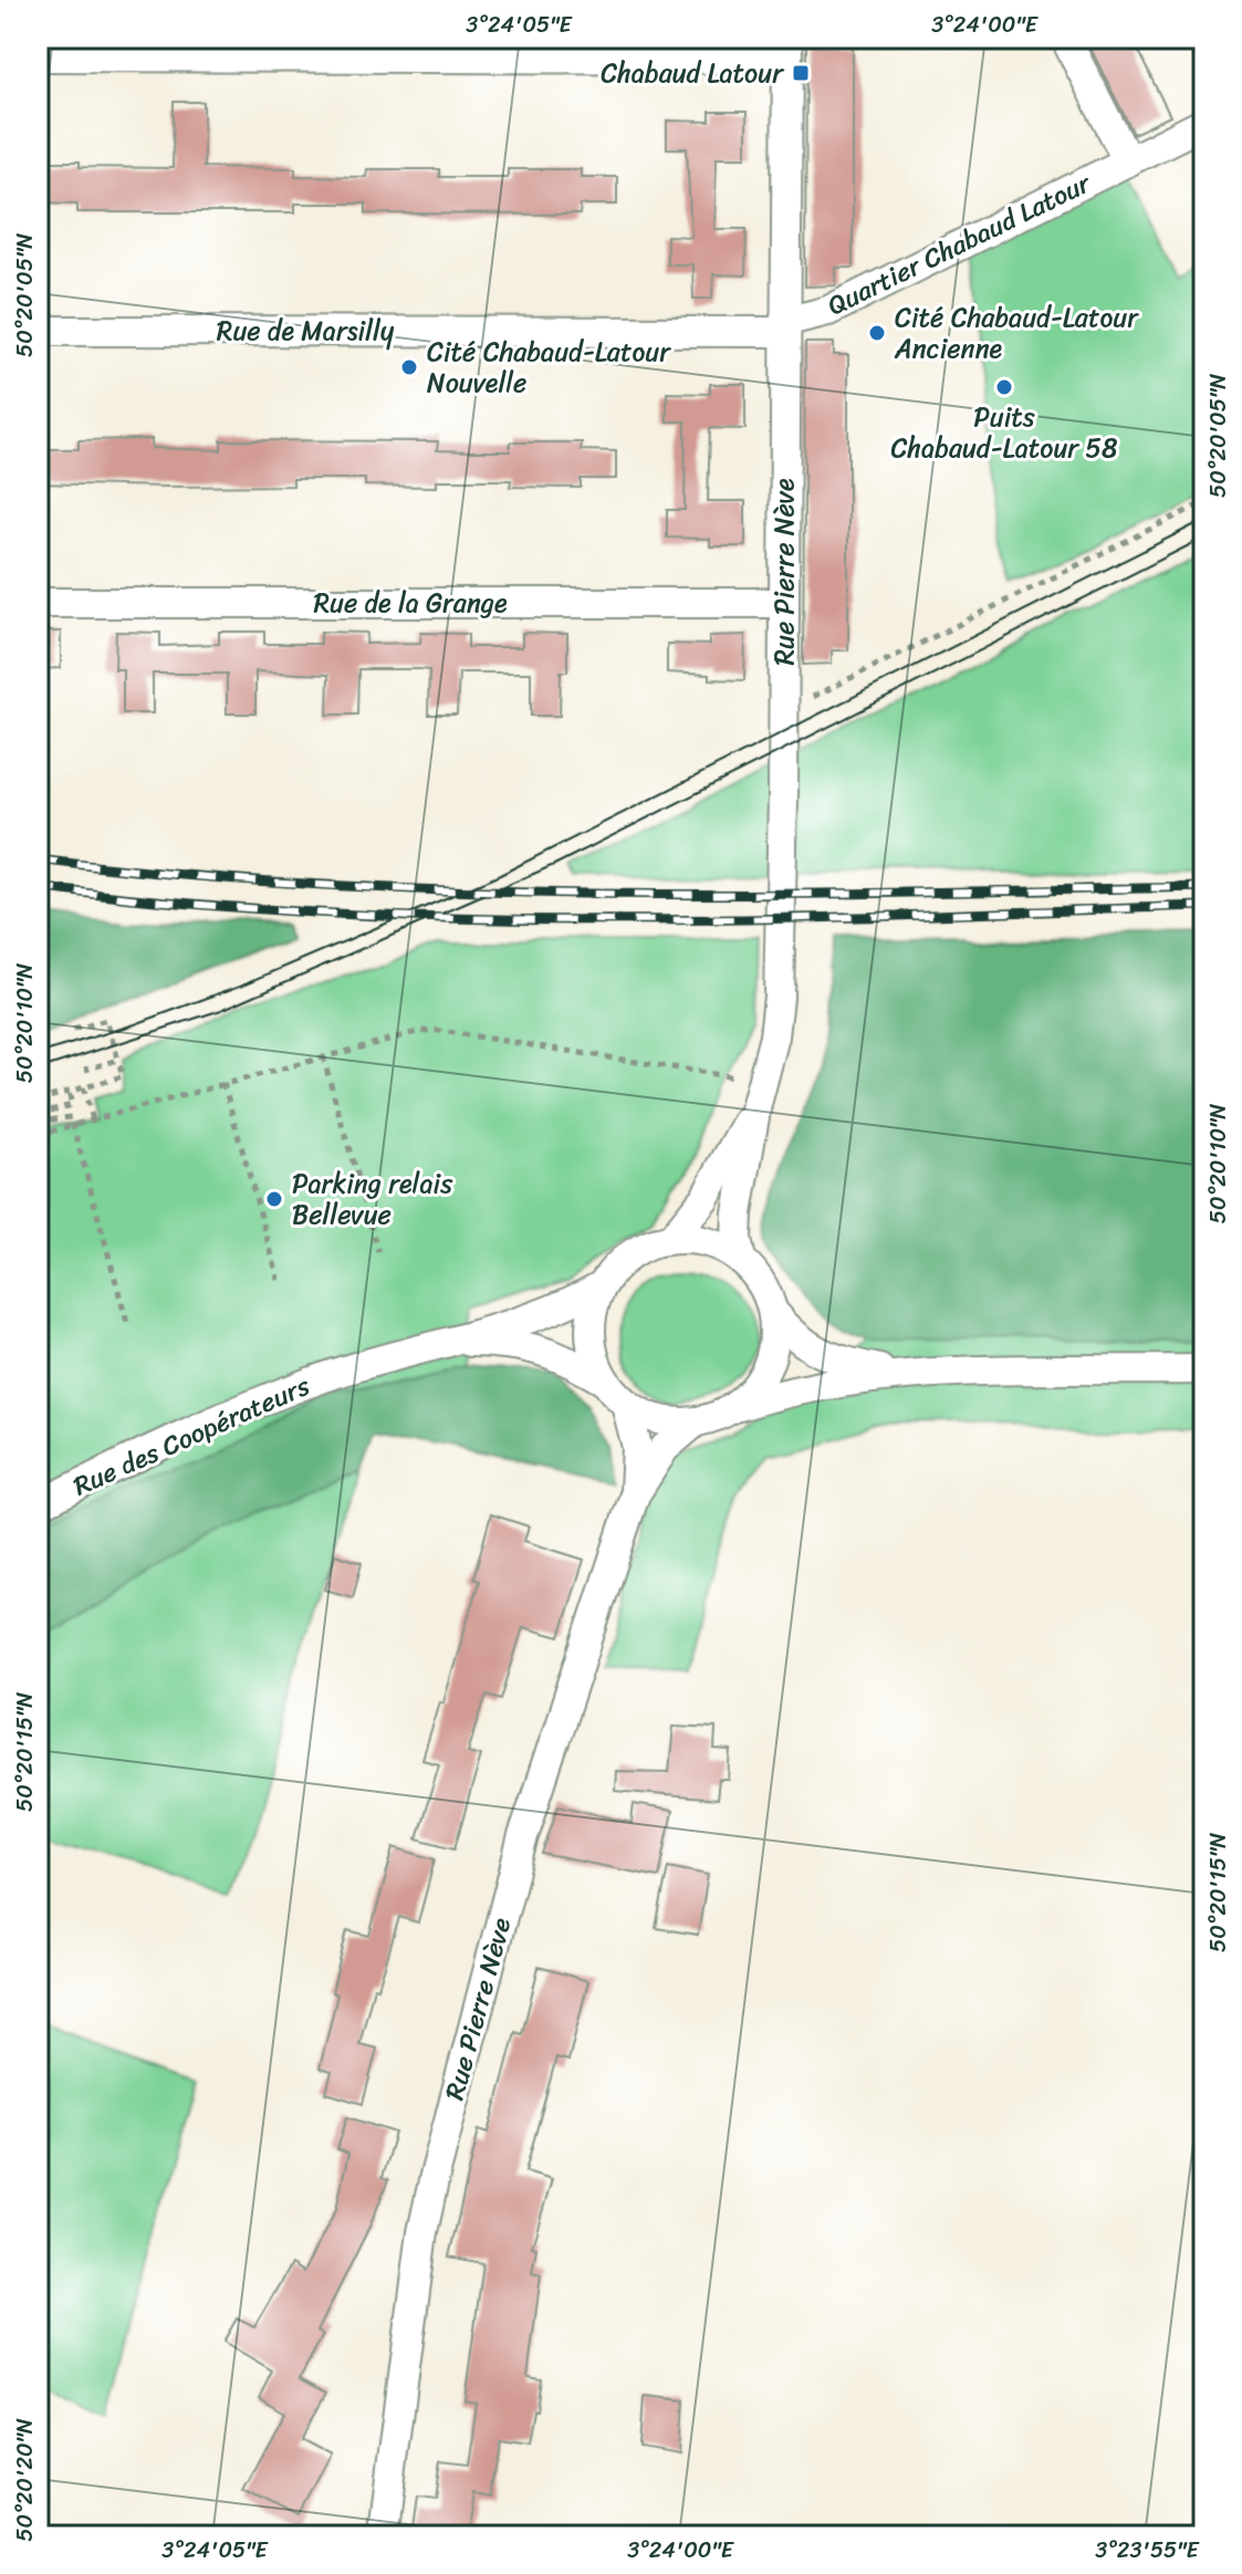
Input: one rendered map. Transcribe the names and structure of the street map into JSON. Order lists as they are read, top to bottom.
{
  "streets": {
    "street": [
      "Quartier Chabaud Latour",
      "Rue de Marsilly",
      "Rue Pierre Nève",
      "Rue de la Grange",
      "Rue des Coopérateurs"
    ]
  },
  "crossings": [
    ["Quartier Chabaud Latour", "Rue de Marsilly"],
    ["Quartier Chabaud Latour", "Rue Pierre Nève"],
    ["Rue de Marsilly", "Rue Pierre Nève"],
    ["Rue Pierre Nève", "Rue de la Grange"],
    ["Rue Pierre Nève", "Rue des Coopérateurs"]
  ],
  "places": {
    "transit": ["Chabaud Latour"],
    "other": [
      "Cité Chabaud-Latour Ancienne",
      "Cité Chabaud-Latour Nouvelle",
      "Puits Chabaud-Latour 58",
      "Parking relais Bellevue"
    ]
  },
  "coordinates": [
    "3°24'05\"E",
    "3°24'00\"E",
    "50°20'05\"N",
    "50°20'10\"N",
    "50°20'15\"N",
    "50°20'20\"N",
    "3°23'55\"E"
  ]
}
